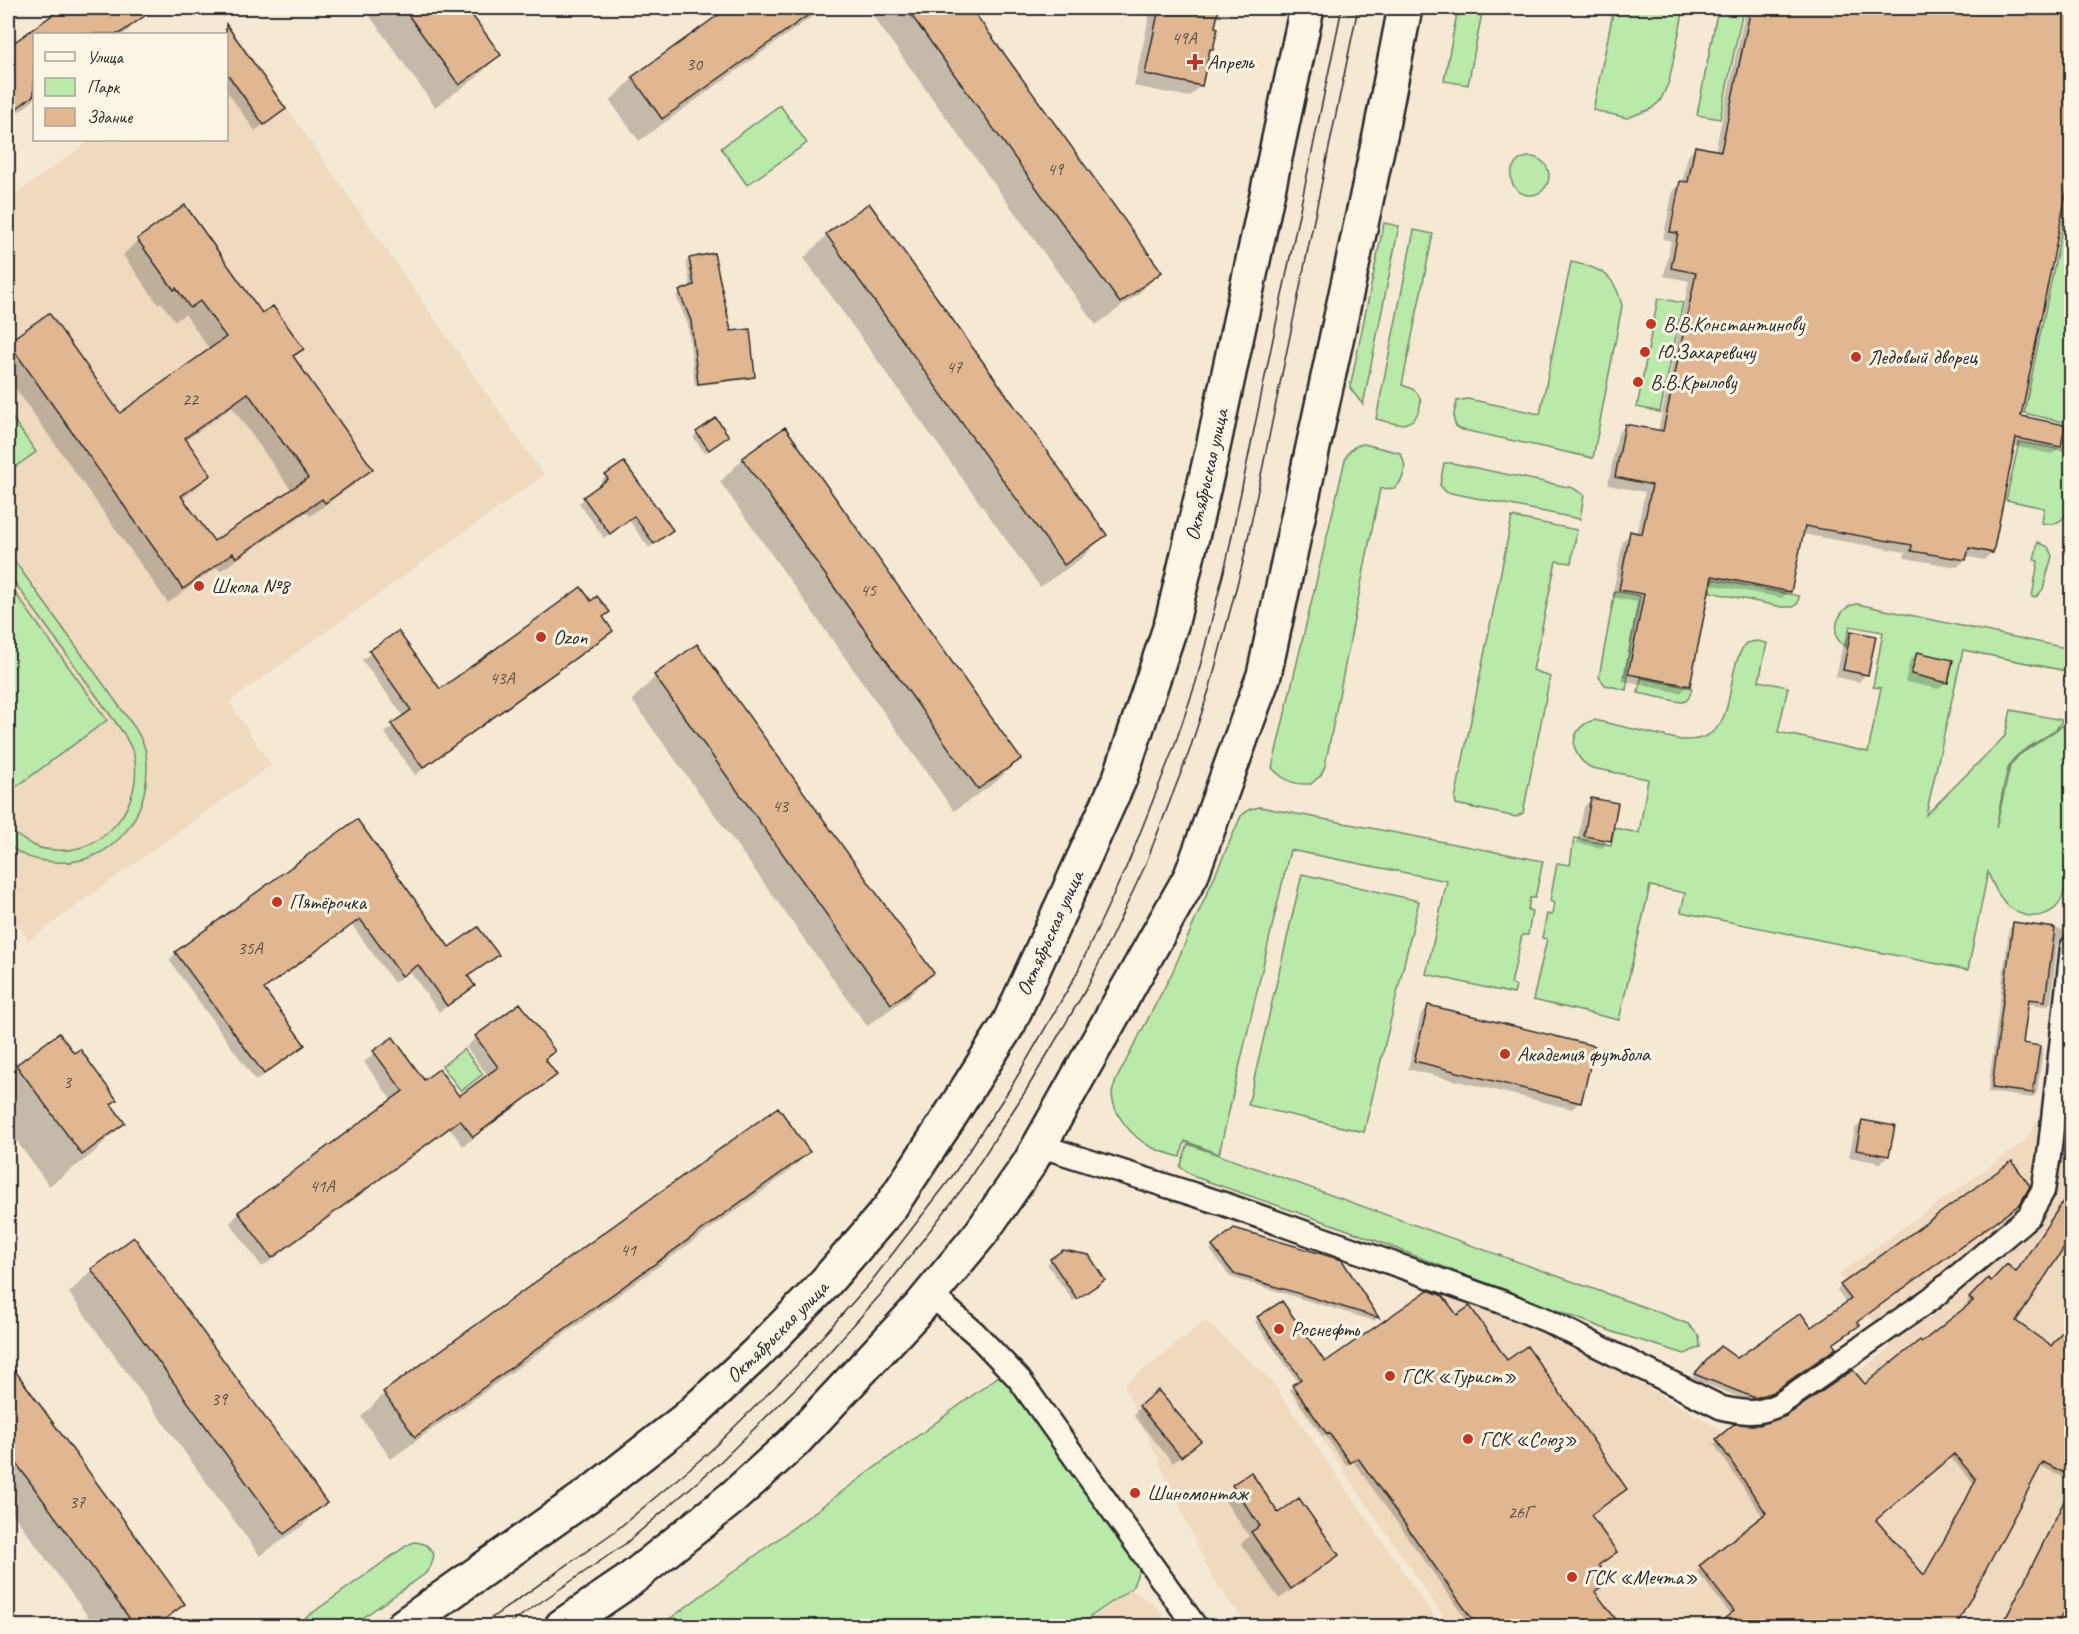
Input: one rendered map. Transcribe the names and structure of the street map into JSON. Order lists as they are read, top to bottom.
{
  "streets": {
    "main road": ["Октябрьская улица"]
  },
  "places": {
    "health": ["Апрель"],
    "other": [
      "В.В.Константинову",
      "Ю.Захаревичу",
      "Ледовый дворец",
      "В.В.Крылову",
      "Школа №8",
      "Ozon",
      "Пятёрочка",
      "Академия футбола",
      "Роснефть",
      "ГСК «Турист»",
      "ГСК «Союз»",
      "Шиномонтаж",
      "ГСК «Мечта»"
    ]
  },
  "house_numbers": [
    "49А",
    "30",
    "49",
    "47",
    "22",
    "45",
    "43А",
    "43",
    "35А",
    "3",
    "41А",
    "41",
    "39",
    "37",
    "26Г"
  ],
  "legend": ["Улица", "Парк", "Здание"]
}
